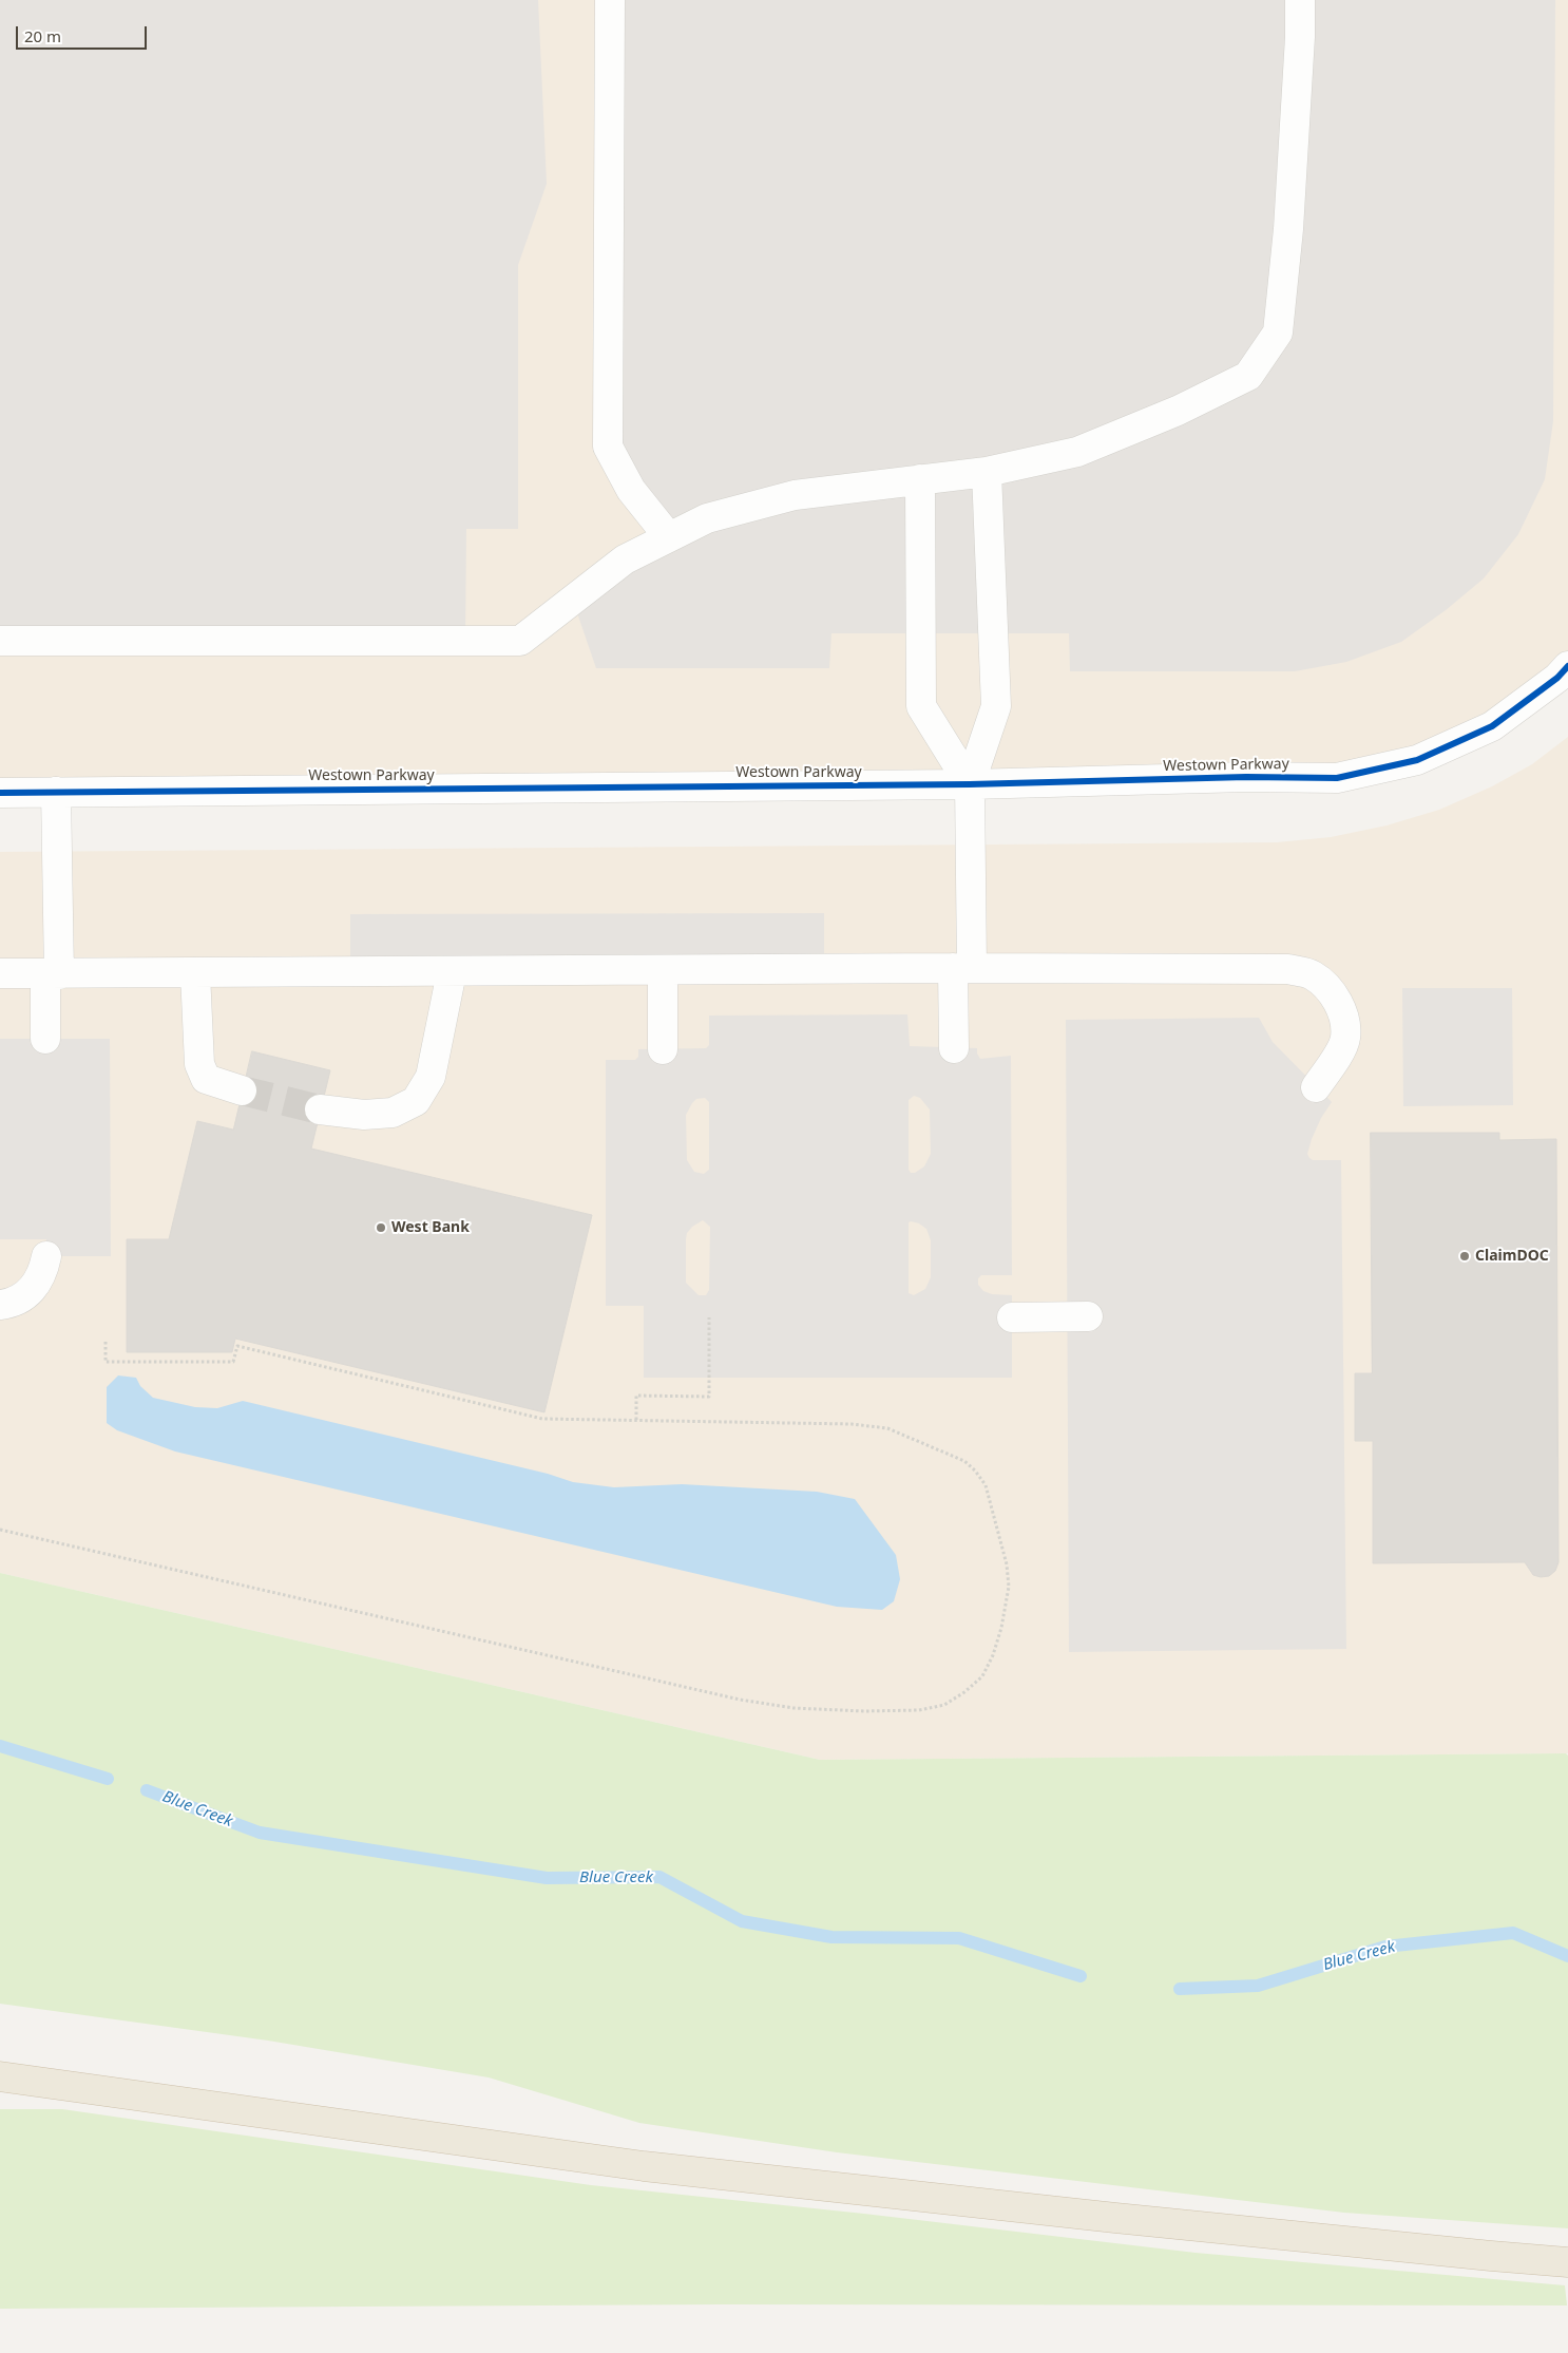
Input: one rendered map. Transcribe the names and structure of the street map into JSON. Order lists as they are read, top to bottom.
{
  "streets": {
    "street": ["Westown Parkway"]
  },
  "water": ["Blue Creek"],
  "places": ["West Bank", "ClaimDOC"],
  "scale_bar": "20 m"
}
